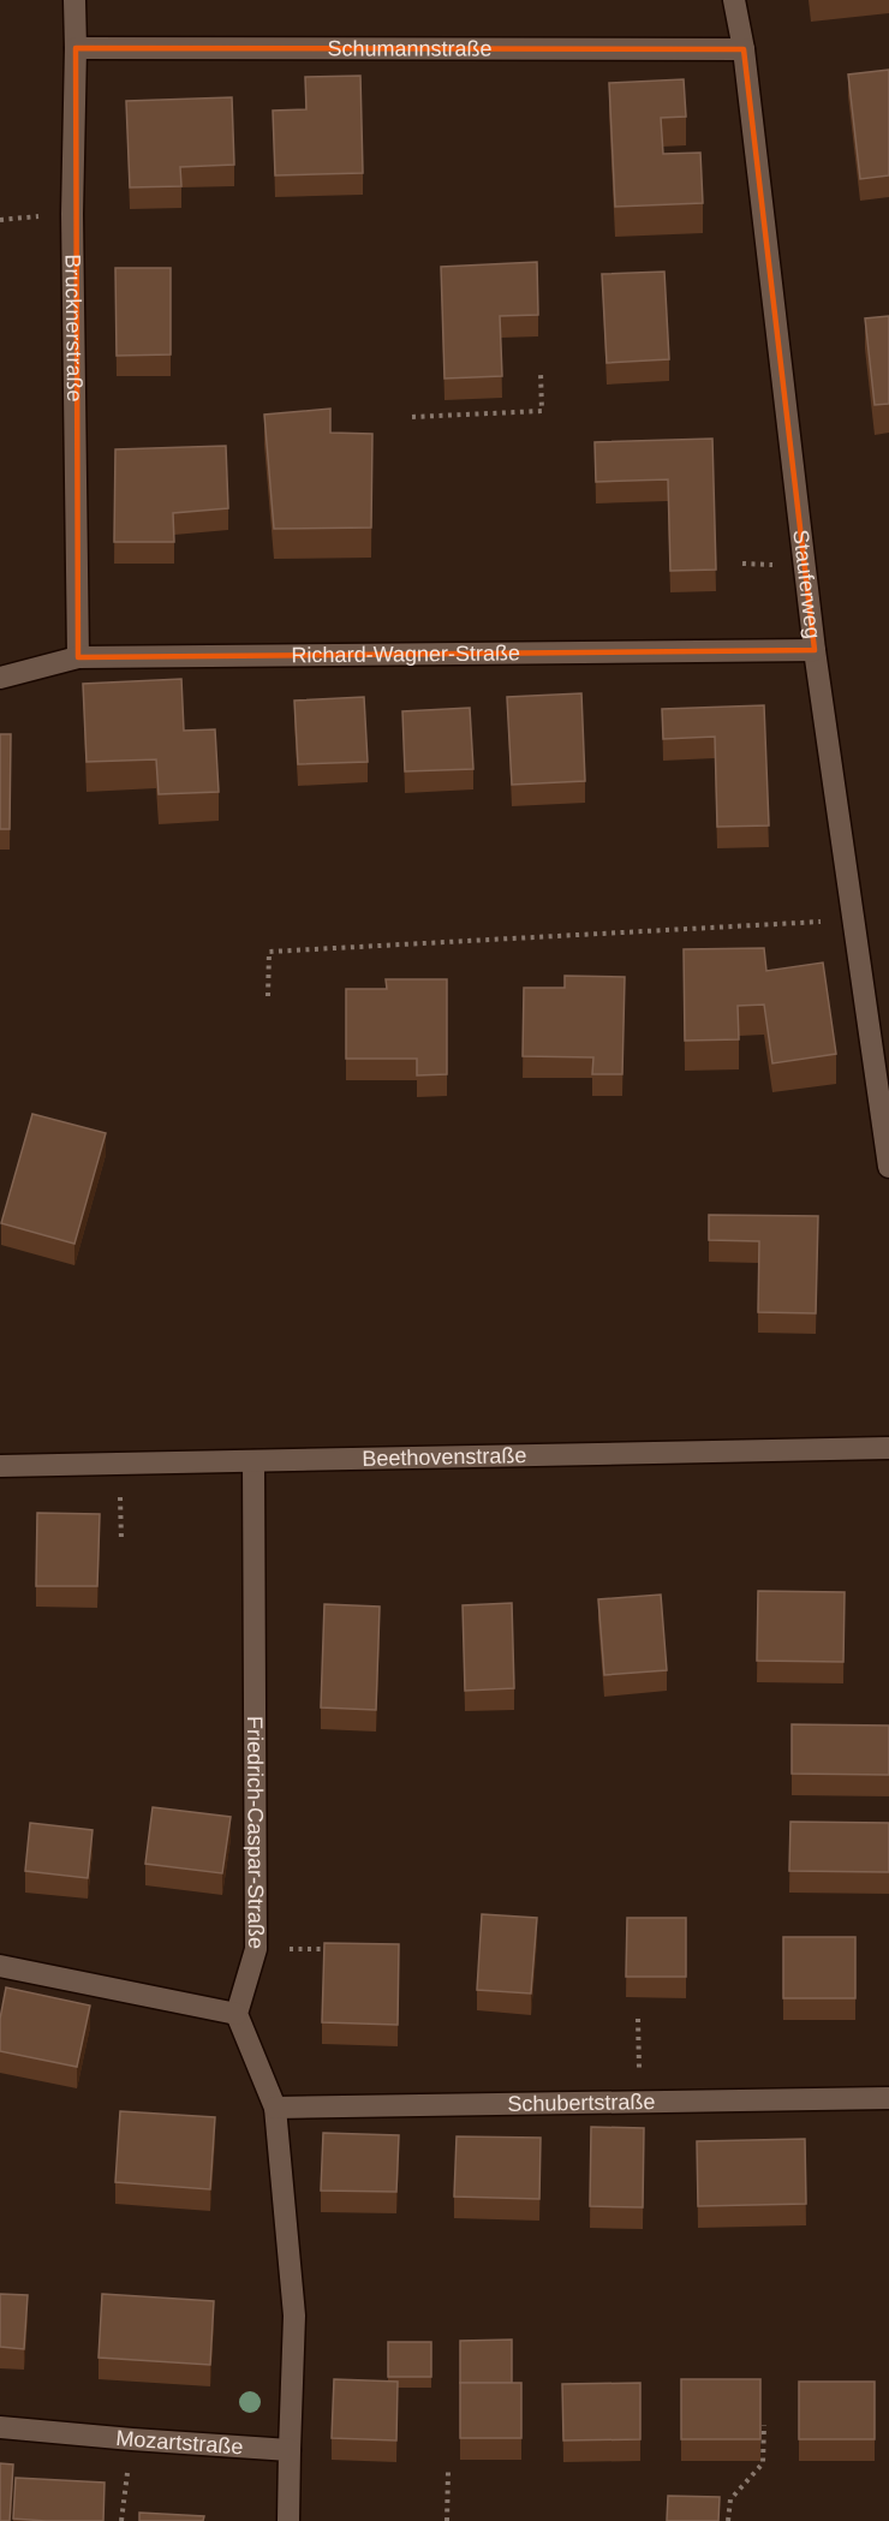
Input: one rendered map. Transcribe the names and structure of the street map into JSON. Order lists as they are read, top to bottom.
{
  "streets": {
    "street": [
      "Schumannstraße",
      "Brucknerstraße",
      "Stauferweg",
      "Richard-Wagner-Straße",
      "Beethovenstraße",
      "Friedrich-Caspar-Straße",
      "Schubertstraße",
      "Mozartstraße"
    ]
  },
  "crossings": [
    ["Schumannstraße", "Brucknerstraße"],
    ["Schumannstraße", "Stauferweg"],
    ["Brucknerstraße", "Richard-Wagner-Straße"],
    ["Stauferweg", "Richard-Wagner-Straße"],
    ["Beethovenstraße", "Friedrich-Caspar-Straße"]
  ]
}
